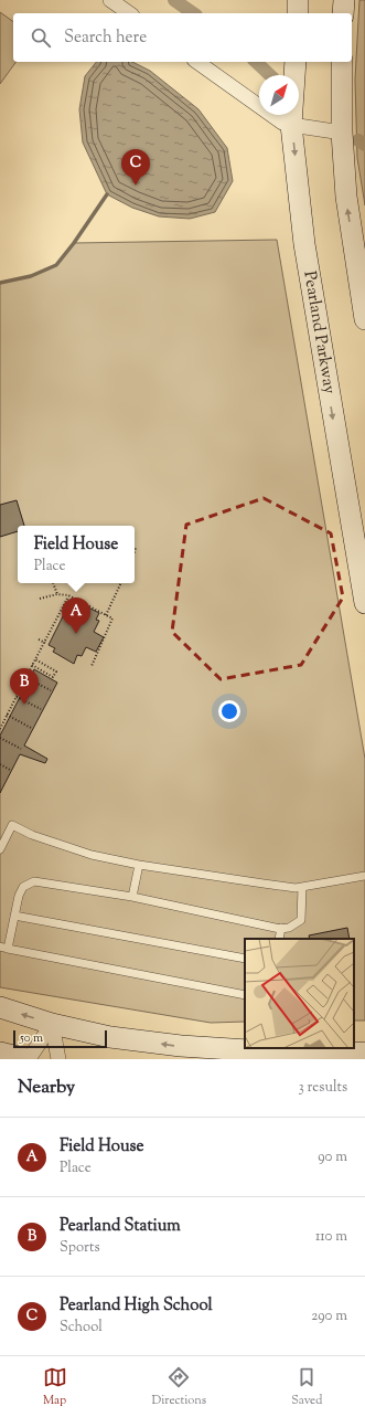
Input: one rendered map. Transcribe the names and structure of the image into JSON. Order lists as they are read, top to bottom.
{
  "streets": {
    "main road": ["Pearland Parkway"]
  },
  "scale_bar": "50 m",
  "north": "top right",
  "page": {
    "search": "Search here",
    "pins": ["C", "A", "B"],
    "popup": ["Field House", "Place"],
    "scale": "50 m",
    "heading": ["Nearby", "3 results"],
    "list": [
      {
        "mark": "A",
        "name": "Field House",
        "note": "Place",
        "value": "90 m"
      },
      {
        "mark": "B",
        "name": "Pearland Statium",
        "note": "Sports",
        "value": "110 m"
      },
      {
        "mark": "C",
        "name": "Pearland High School",
        "note": "School",
        "value": "290 m"
      }
    ],
    "nav": ["Map", "Directions", "Saved"]
  }
}
